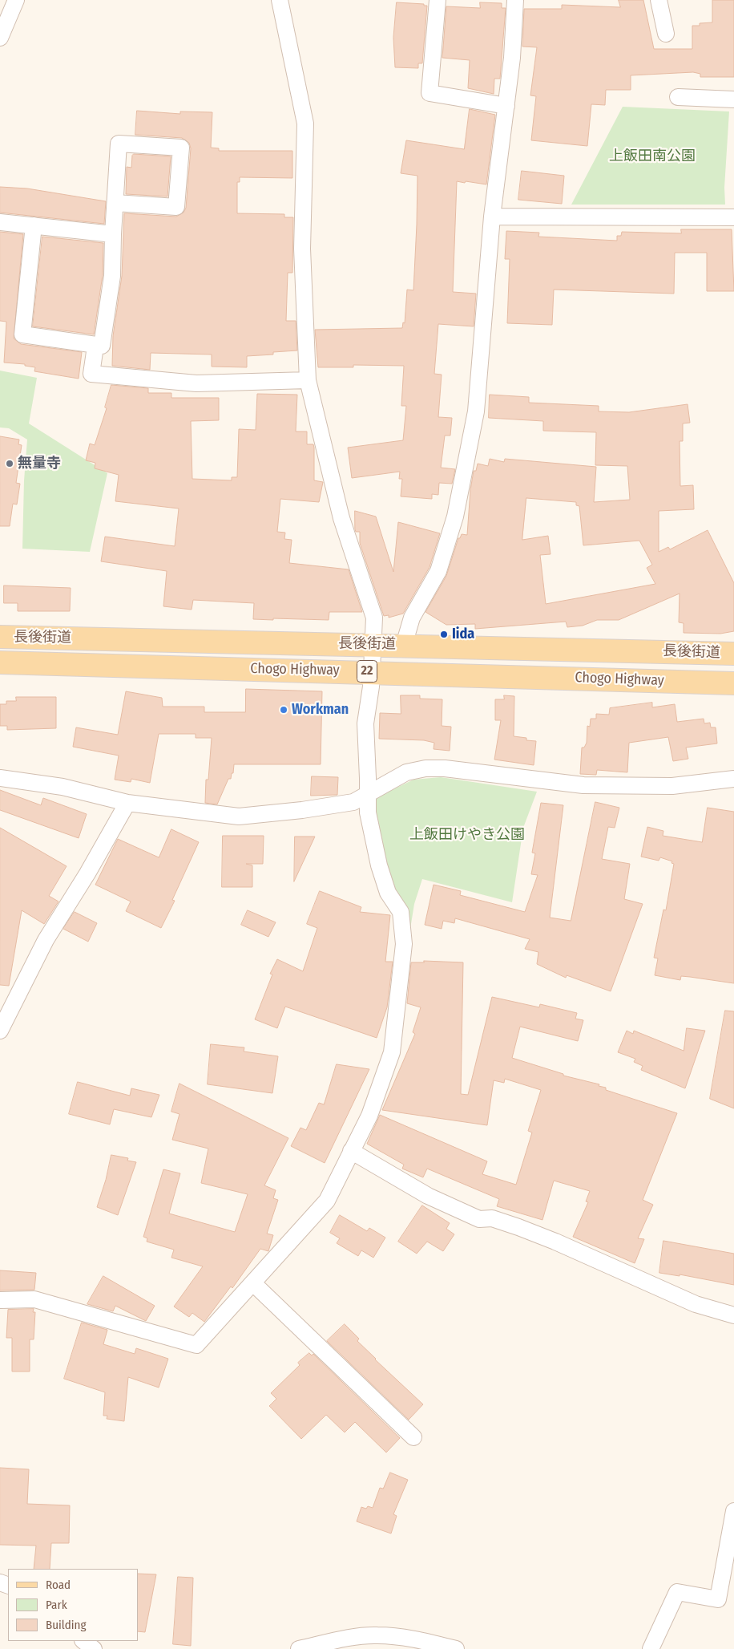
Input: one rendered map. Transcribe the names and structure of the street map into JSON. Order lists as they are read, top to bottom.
{
  "streets": {
    "main road": ["長後街道", "Chogo Highway", "22"]
  },
  "parks": ["上飯田南公園", "上飯田けやき公園"],
  "places": ["無量寺", "Iida", "Workman"],
  "legend": ["Road", "Park", "Building"]
}
